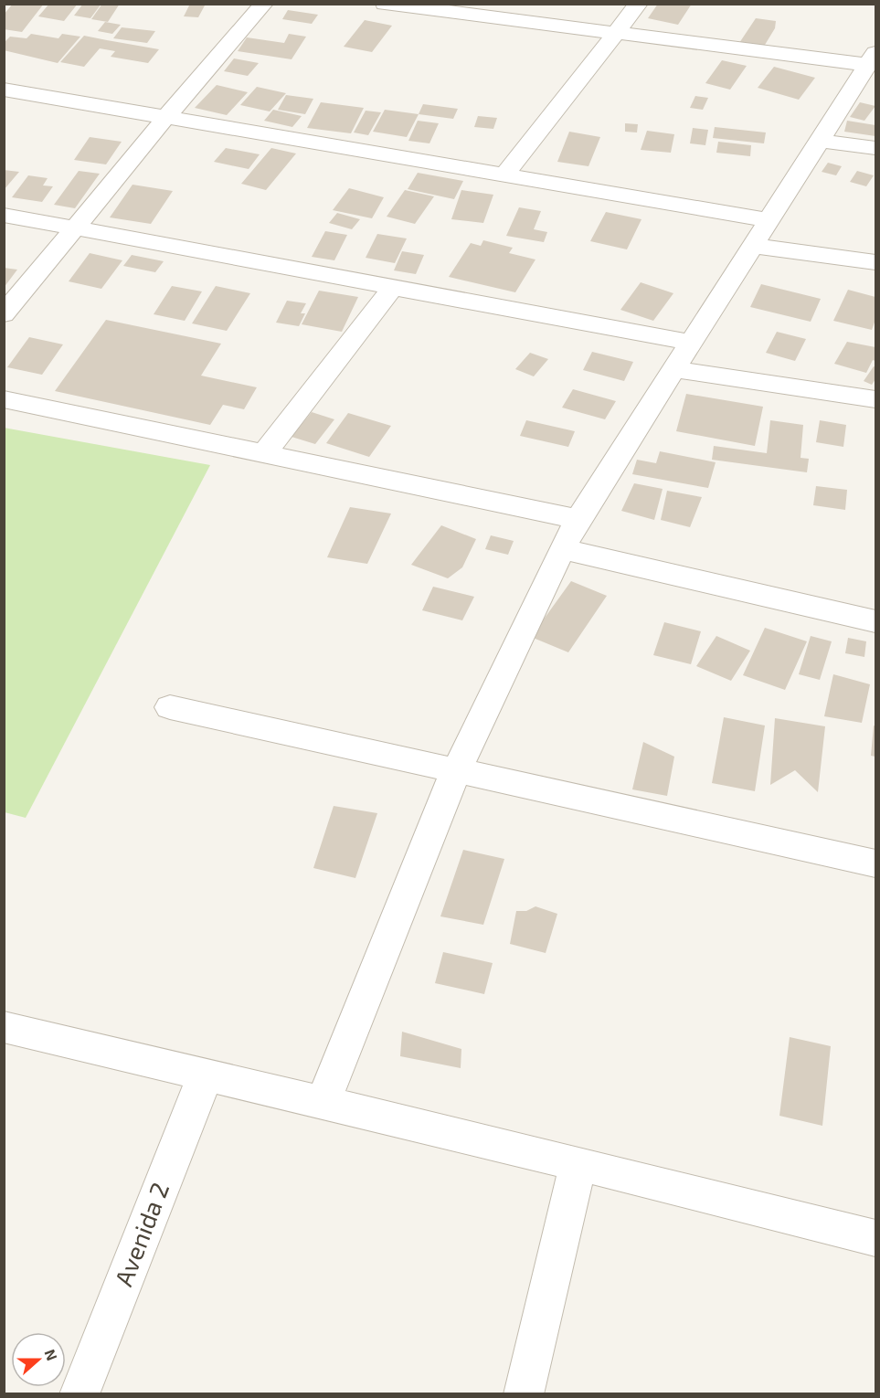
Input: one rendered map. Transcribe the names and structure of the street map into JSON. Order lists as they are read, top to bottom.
{
  "streets": {
    "street": ["Avenida 2"]
  },
  "north": "right"
}
